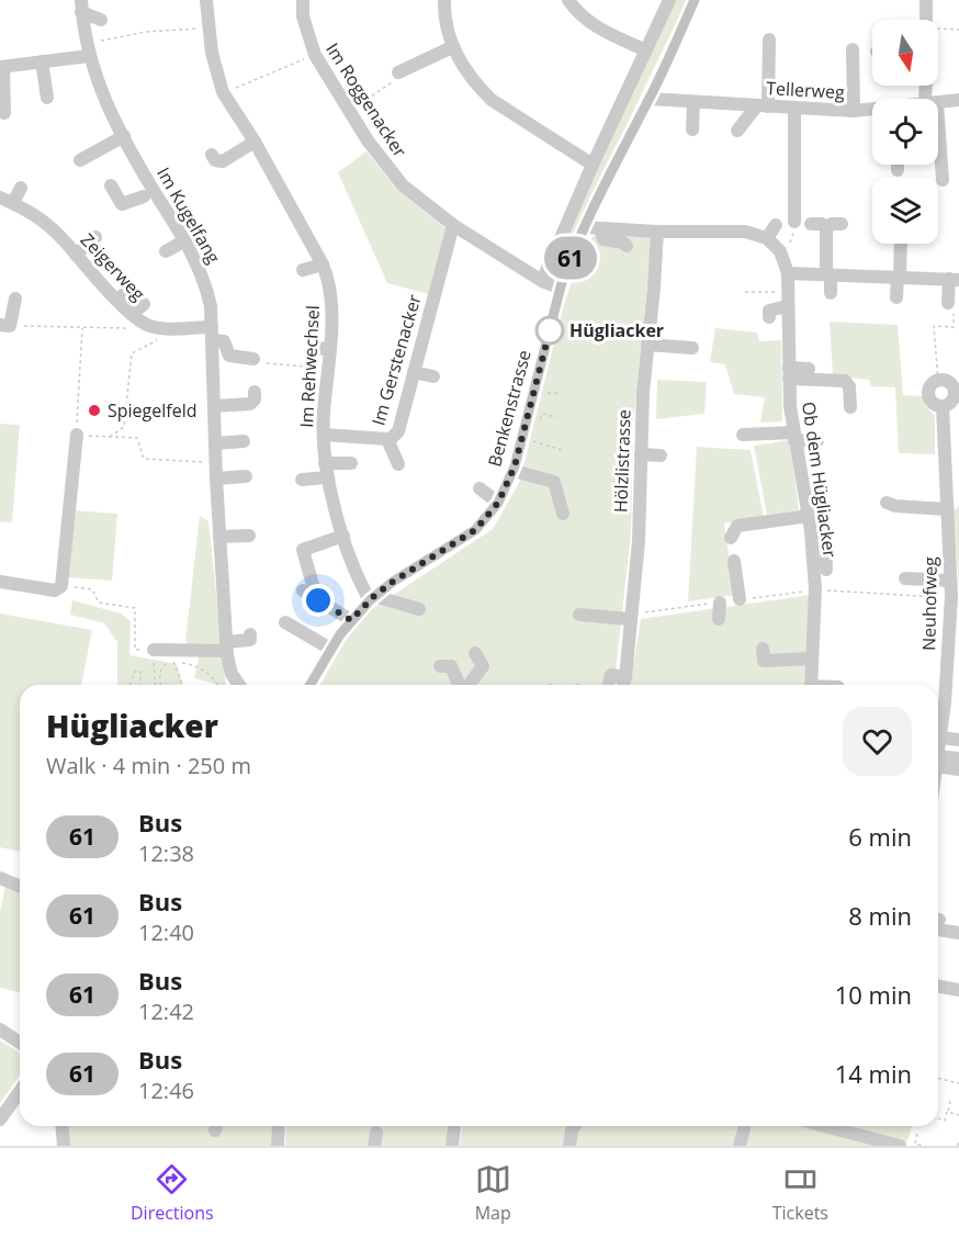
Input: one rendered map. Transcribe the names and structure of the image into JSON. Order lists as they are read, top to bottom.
{
  "streets": {
    "street": [
      "Tellerweg",
      "Im Roggenacker",
      "Im Kugelfang",
      "Zeigerweg",
      "Im Gerstenacker",
      "Im Rehwechsel",
      "Benkenstrasse",
      "Hölzlistrasse",
      "Ob dem Hügliacker",
      "Neuhofweg"
    ]
  },
  "crossings": [
    ["Tellerweg", "Benkenstrasse"],
    ["Im Roggenacker", "Im Gerstenacker"],
    ["Im Roggenacker", "Benkenstrasse"],
    ["Im Kugelfang", "Zeigerweg"],
    ["Im Gerstenacker", "Im Rehwechsel"],
    ["Im Rehwechsel", "Benkenstrasse"]
  ],
  "places": ["Hügliacker", "Spiegelfeld"],
  "lines": ["bus line 61"],
  "north": "bottom",
  "page": {
    "on_map": "61",
    "heading": ["Hügliacker", "Walk · 4 min · 250 m"],
    "list": [
      {
        "mark": "61",
        "name": "Bus",
        "note": "12:38",
        "value": "6 min"
      },
      {
        "mark": "61",
        "name": "Bus",
        "note": "12:40",
        "value": "8 min"
      },
      {
        "mark": "61",
        "name": "Bus",
        "note": "12:42",
        "value": "10 min"
      },
      {
        "mark": "61",
        "name": "Bus",
        "note": "12:46",
        "value": "14 min"
      }
    ],
    "tabs": ["Directions", "Map", "Tickets"]
  }
}
